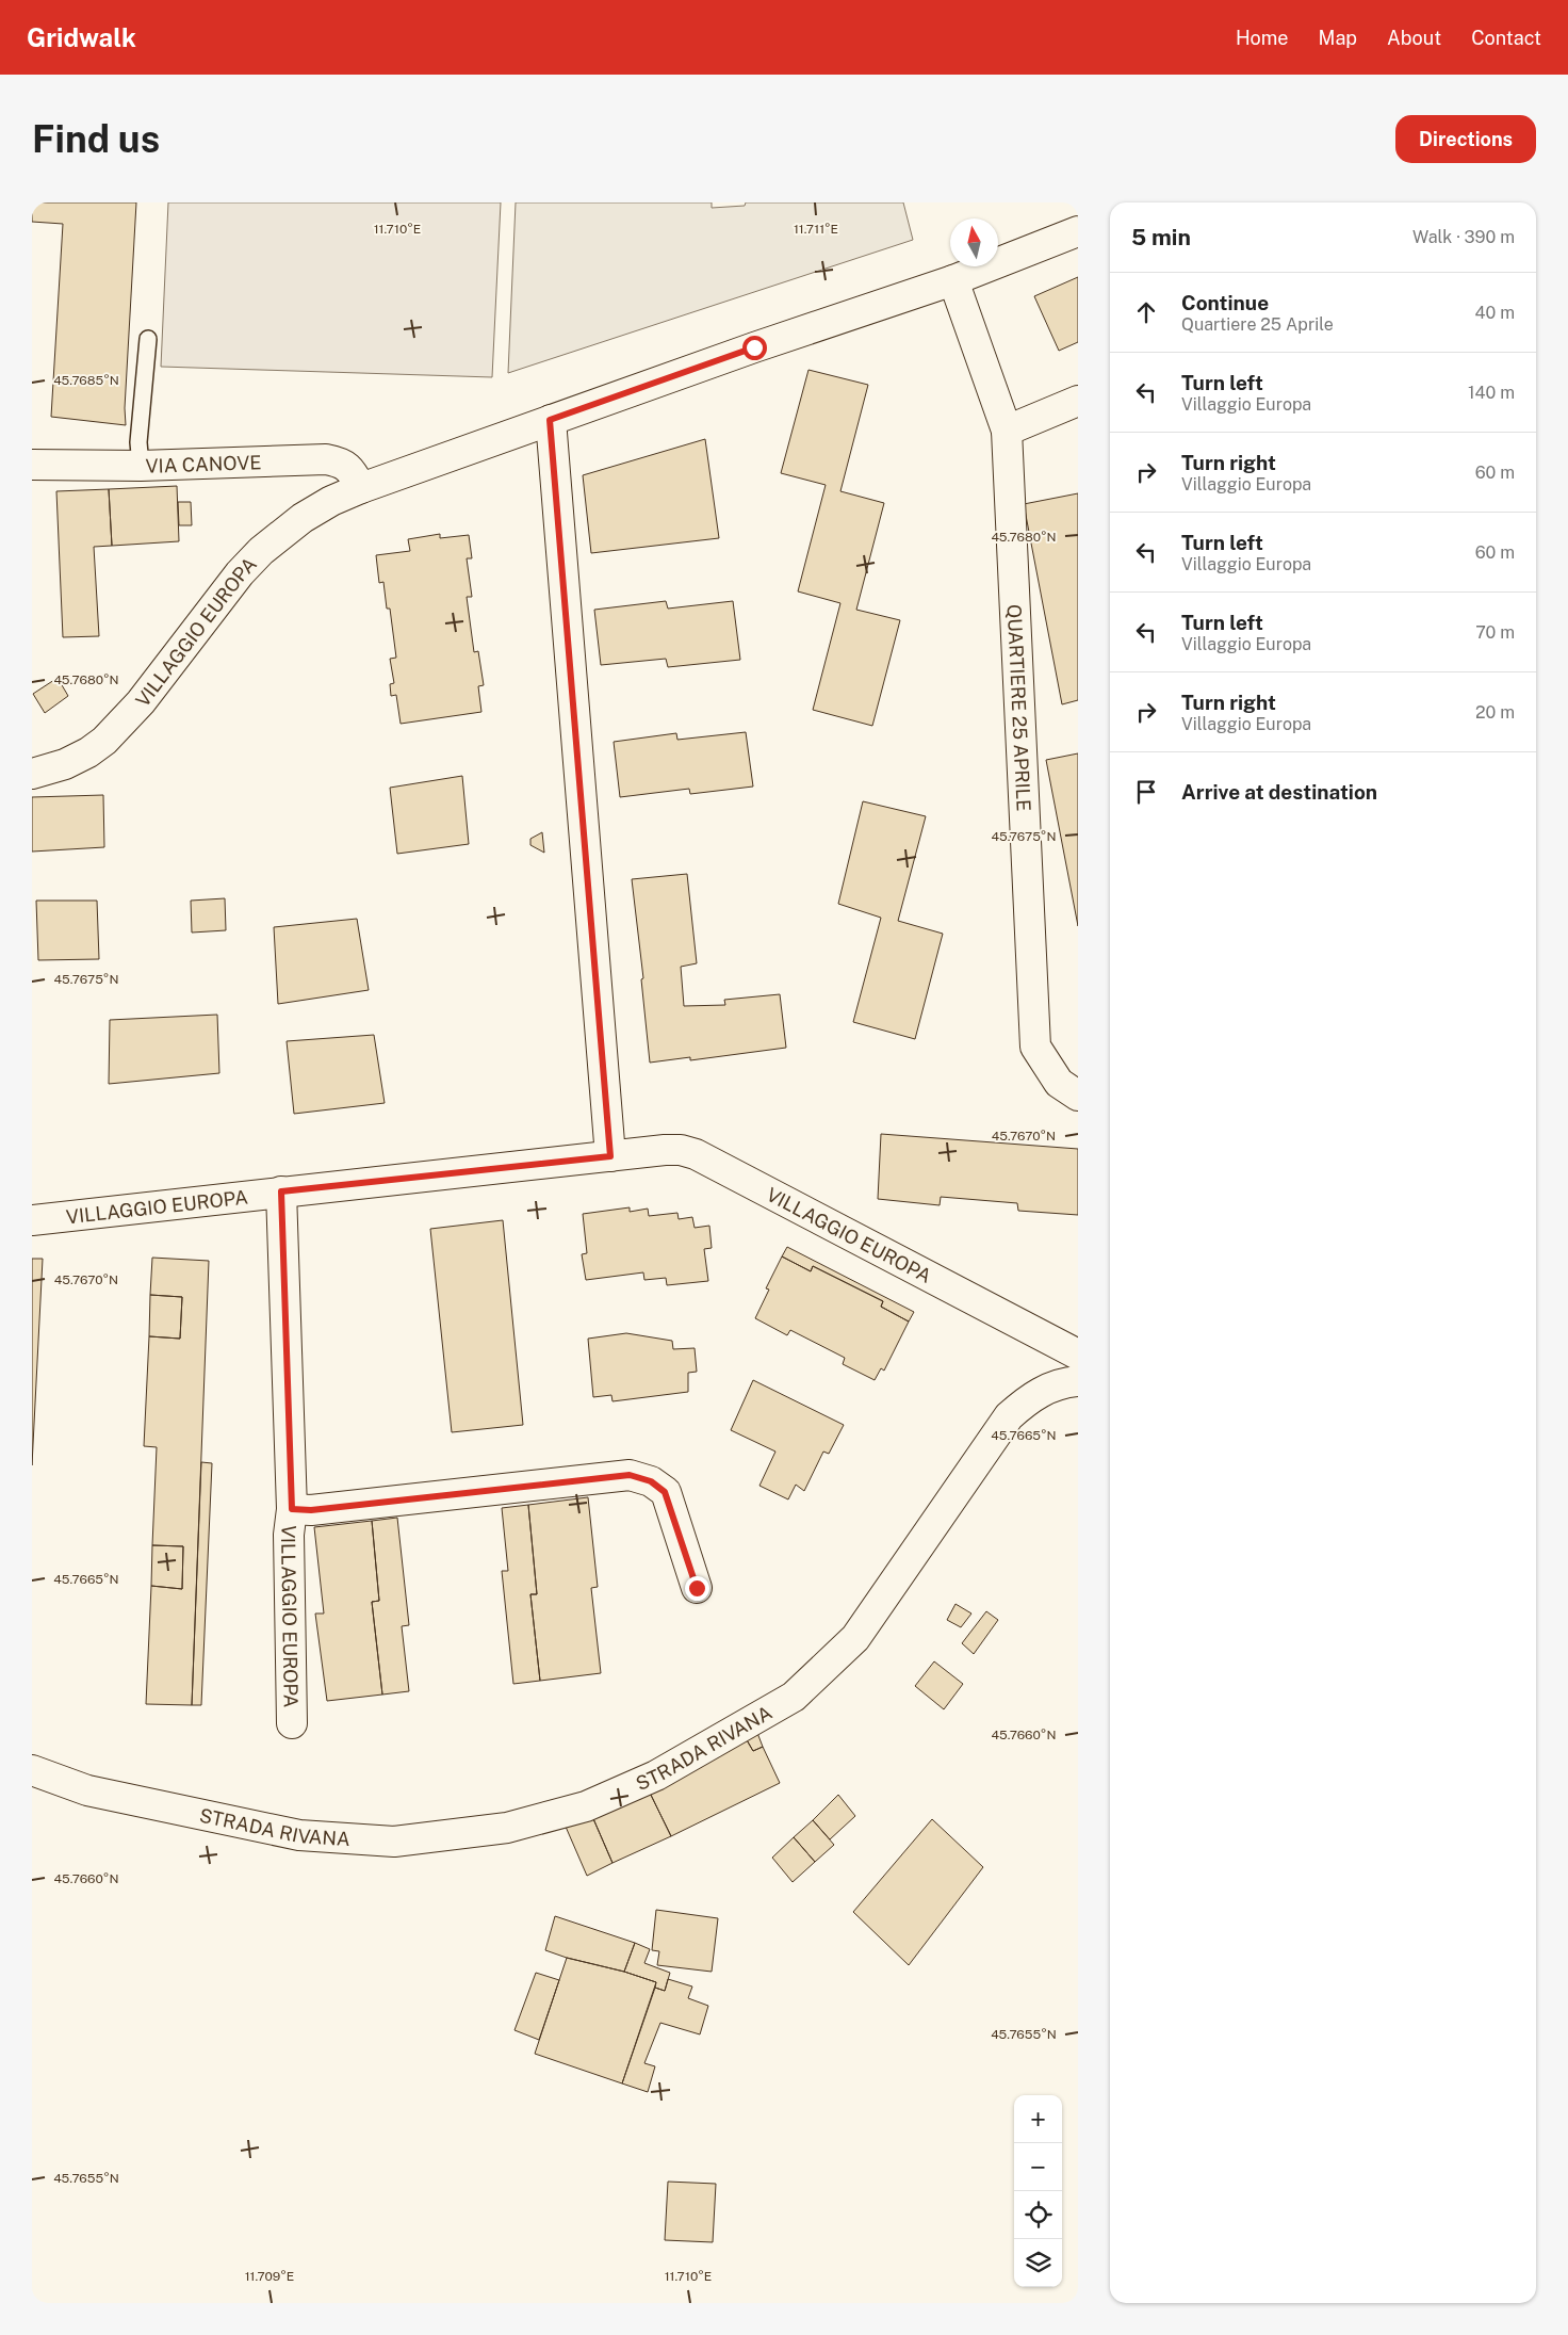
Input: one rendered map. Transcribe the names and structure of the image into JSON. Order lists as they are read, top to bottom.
{
  "streets": {
    "street": [
      "VIA CANOVE",
      "VILLAGGIO EUROPA",
      "QUARTIERE 25 APRILE",
      "STRADA RIVANA"
    ]
  },
  "crossings": [
    ["VIA CANOVE", "VILLAGGIO EUROPA"]
  ],
  "north": "top",
  "page": {
    "header": "Gridwalk",
    "nav": [
      "Home",
      "Map",
      "About",
      "Contact"
    ],
    "buttons": "Directions",
    "title": "Find us",
    "heading": ["5 min", "Walk · 390 m"],
    "list": [
      ["Continue", "Quartiere 25 Aprile", "40 m"],
      ["Turn left", "Villaggio Europa", "140 m"],
      ["Turn right", "Villaggio Europa", "60 m"],
      ["Turn left", "Villaggio Europa", "60 m"],
      ["Turn left", "Villaggio Europa", "70 m"],
      ["Turn right", "Villaggio Europa", "20 m"],
      "Arrive at destination"
    ],
    "map_buttons": ["+", "−"]
  },
  "coordinates": [
    "11.710°E",
    "11.711°E",
    "45.7685°N",
    "45.7680°N",
    "45.7675°N",
    "45.7670°N",
    "45.7665°N",
    "45.7660°N",
    "45.7655°N",
    "11.709°E"
  ]
}
